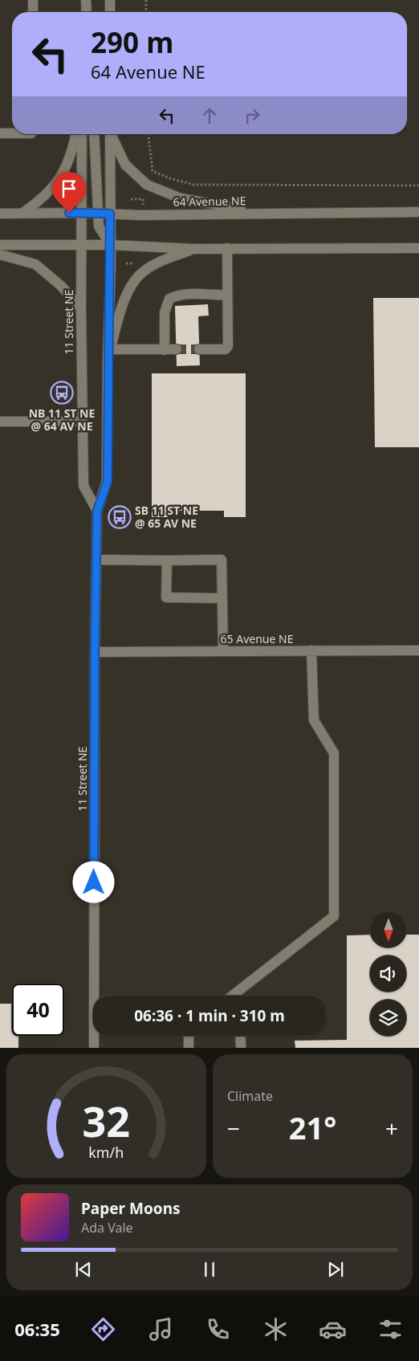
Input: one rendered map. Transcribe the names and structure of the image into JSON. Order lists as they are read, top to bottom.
{
  "streets": {
    "street": ["64 Avenue NE", "11 Street NE", "65 Avenue NE"]
  },
  "crossings": [
    ["64 Avenue NE", "11 Street NE"],
    ["11 Street NE", "65 Avenue NE"]
  ],
  "places": {
    "bus stop": ["NB 11 ST NE @ 64 AV NE", "SB 11 ST NE @ 65 AV NE"]
  },
  "north": "bottom",
  "page": {
    "turn": ["290 m", "64 Avenue NE"],
    "limit": "40",
    "trip": "06:36 · 1 min · 310 m",
    "tile": "Climate",
    "heat": ["−", "21°", "+"],
    "song": ["Paper Moons", "Ada Vale"],
    "tabs": "06:35",
    "gauge": ["32", "km/h"]
  }
}
